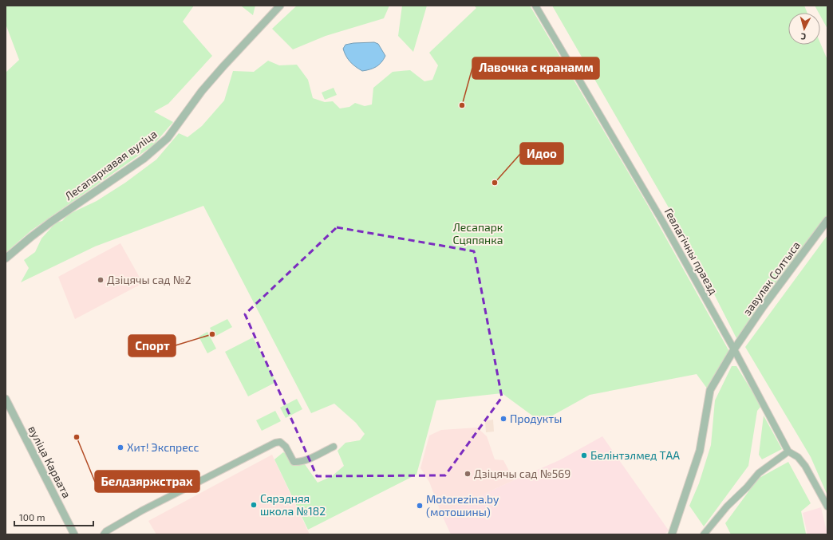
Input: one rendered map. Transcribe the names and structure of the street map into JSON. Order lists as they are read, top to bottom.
{
  "streets": {
    "street": [
      "Лесапаркавая вуліца",
      "Геалагічны праезд",
      "завулак Солтыса",
      "вуліца Карвата"
    ]
  },
  "crossings": [
    ["Геалагічны праезд", "завулак Солтыса"]
  ],
  "parks": ["Лесапарк Сцяпянка"],
  "places": [
    "Лавочка с кранамм",
    "Идоо",
    "Дзіцячы сад №2",
    "Спорт",
    "Продукты",
    "Белдзяржстрах",
    "Хит! Экспресс",
    "Белінтэлмед ТАА",
    "Дзіцячы сад №569",
    "Сярэдняя школа №182",
    "Motorezina.by (мотошины)"
  ],
  "scale_bar": "100 m",
  "north": "bottom"
}
